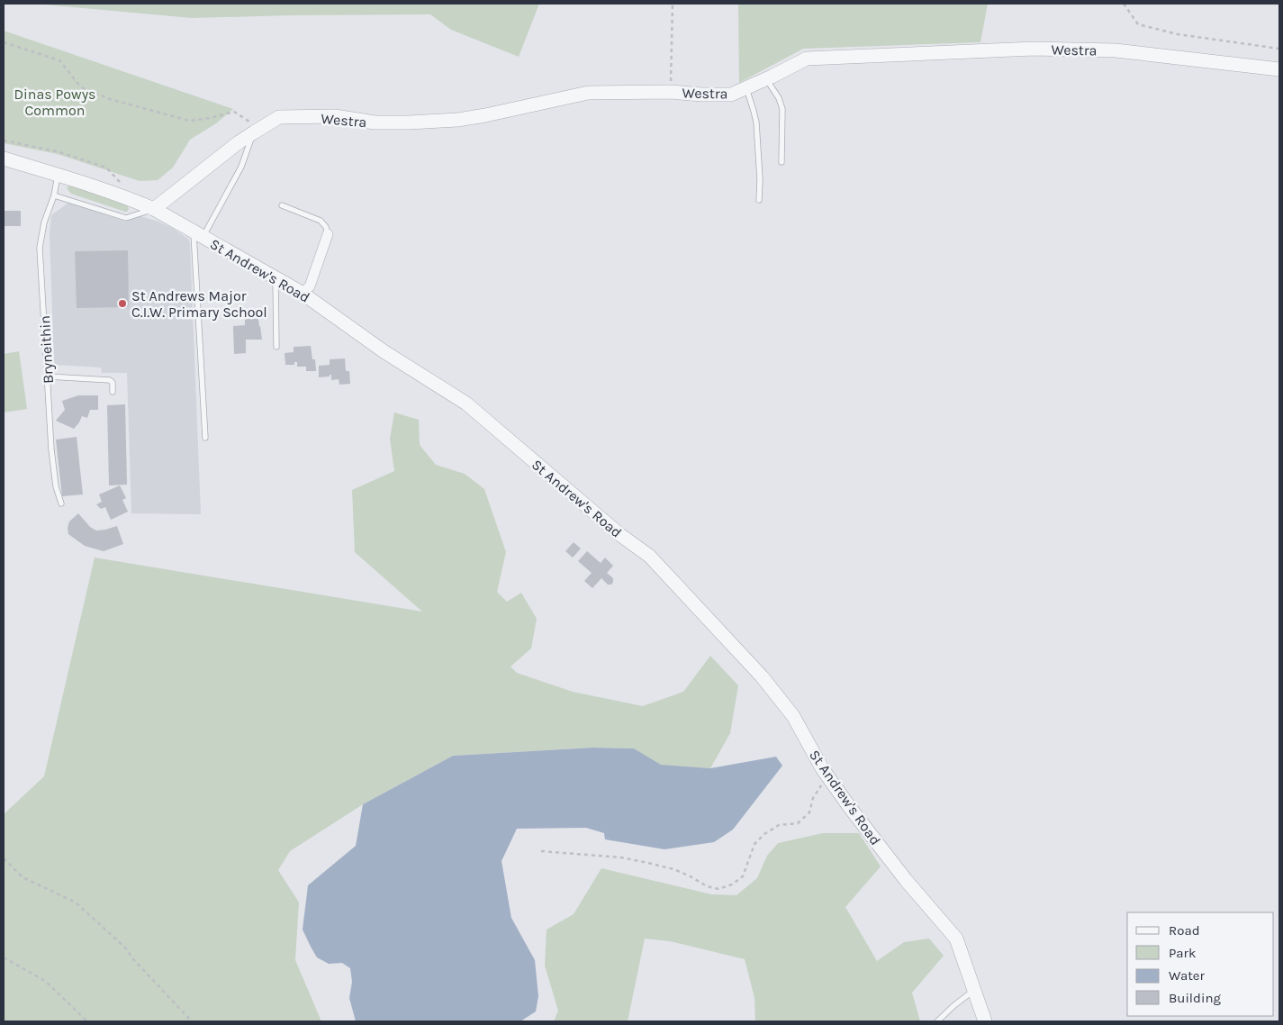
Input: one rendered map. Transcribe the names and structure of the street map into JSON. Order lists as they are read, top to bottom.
{
  "streets": {
    "street": ["Westra", "St Andrew's Road"],
    "lane": ["Bryneithin"]
  },
  "crossings": [
    ["Westra", "St Andrew's Road"],
    ["St Andrew's Road", "Bryneithin"]
  ],
  "parks": ["Dinas Powys Common"],
  "places": ["St Andrews Major C.I.W. Primary School"],
  "legend": [
    "Road",
    "Park",
    "Water",
    "Building"
  ]
}
